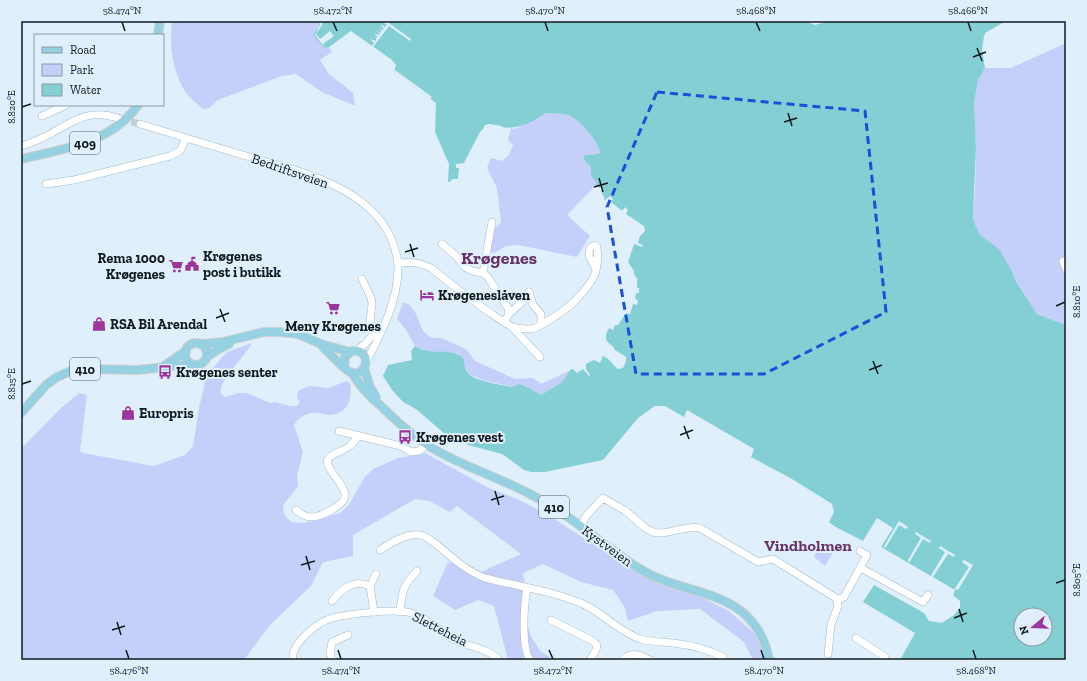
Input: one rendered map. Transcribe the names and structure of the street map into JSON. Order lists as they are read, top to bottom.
{
  "streets": {
    "main road": ["409", "410", "Kystveien"],
    "street": ["Bedriftsveien", "Sletteheia"]
  },
  "crossings": [
    ["Bedriftsveien", "410"],
    ["Bedriftsveien", "Kystveien"],
    ["410", "Kystveien"]
  ],
  "districts": ["Krøgenes", "Vindholmen"],
  "places": {
    "public building": ["Krøgenes post i butikk"],
    "supermarket": ["Rema 1000 Krøgenes", "Meny Krøgenes"],
    "hotel": ["Krøgeneslåven"],
    "shop": ["RSA Bil Arendal", "Europris"],
    "bus stop": ["Krøgenes senter", "Krøgenes vest"]
  },
  "legend": ["Road", "Park", "Water"],
  "north": "left",
  "coordinates": [
    "58.474°N",
    "58.472°N",
    "58.470°N",
    "58.468°N",
    "58.466°N",
    "8.820°E",
    "8.810°E",
    "8.815°E",
    "8.805°E",
    "58.476°N"
  ]
}
